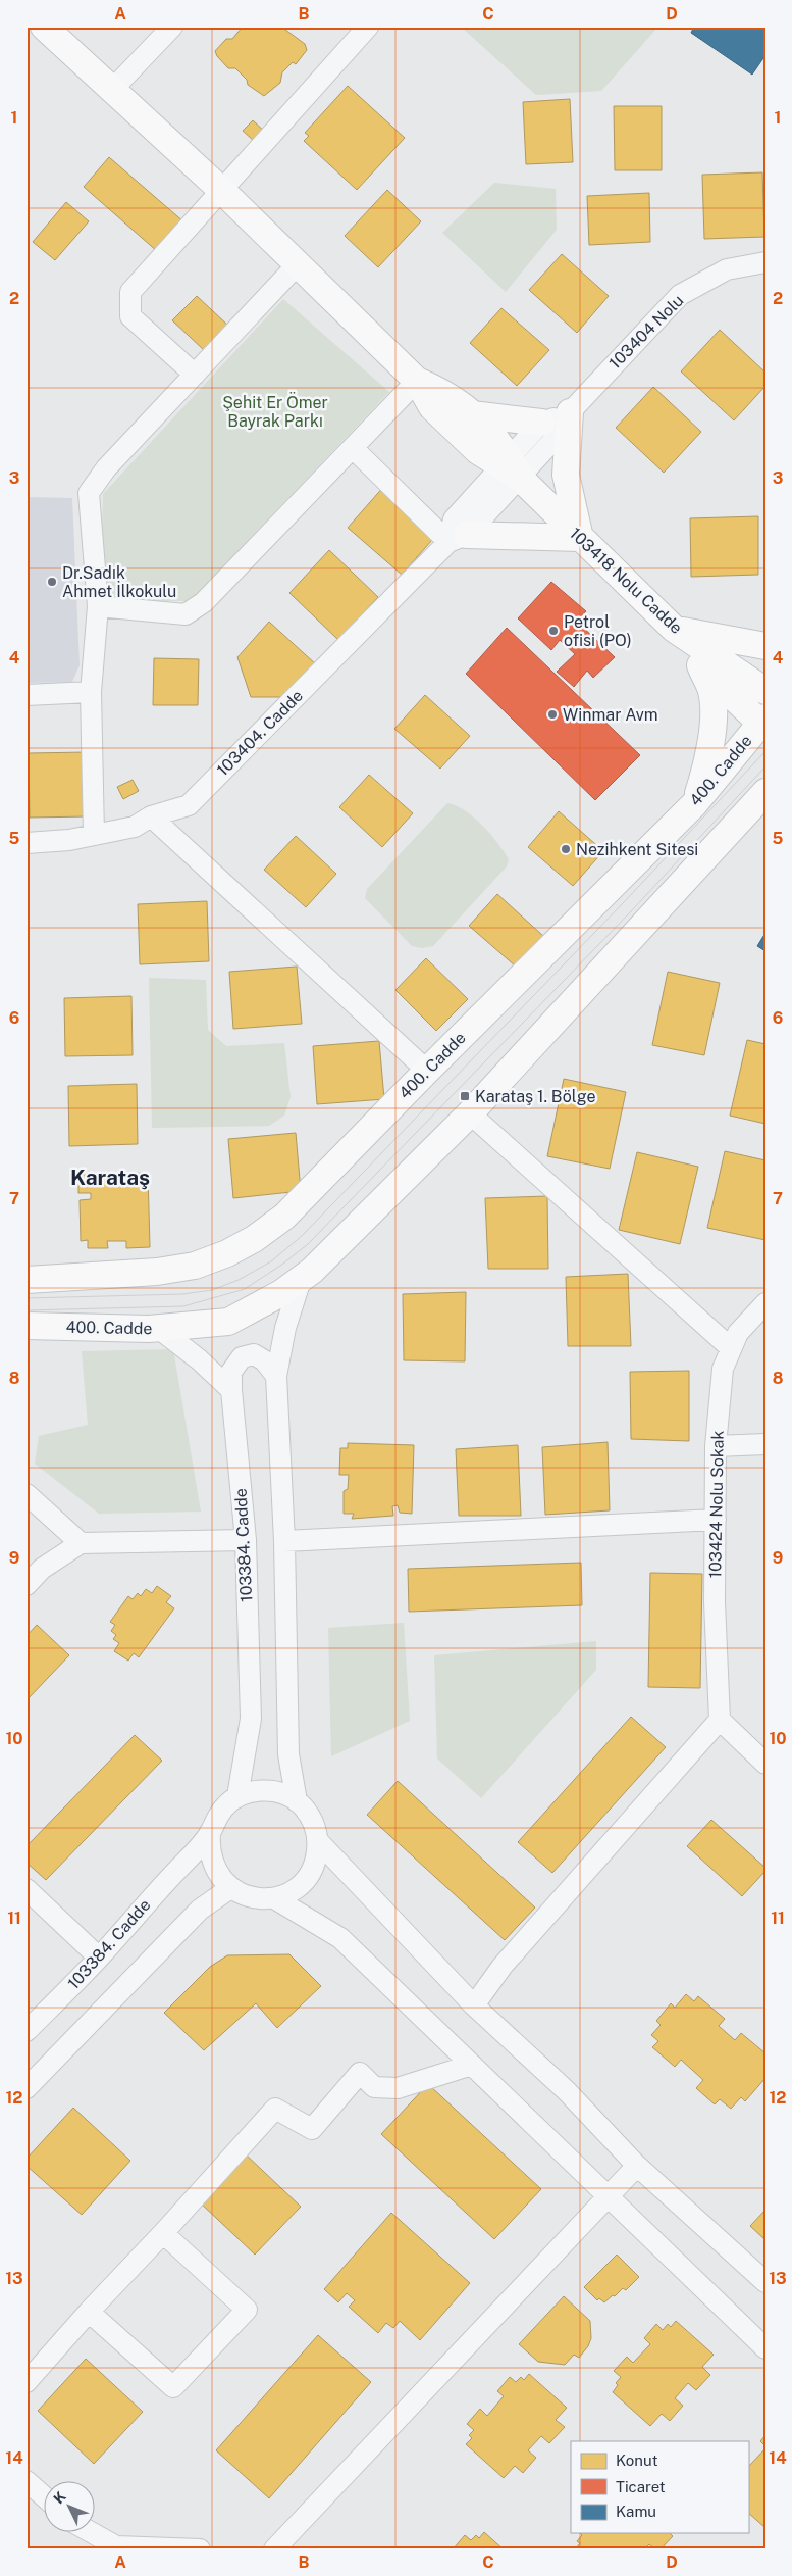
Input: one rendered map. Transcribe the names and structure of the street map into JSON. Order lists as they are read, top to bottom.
{
  "streets": {
    "main road": ["103418 Nolu Cadde", "400. Cadde"],
    "street": [
      "103404 Nolu",
      "103404. Cadde",
      "103424 Nolu Sokak",
      "103384. Cadde"
    ]
  },
  "crossings": [
    ["103404 Nolu", "103404. Cadde"],
    ["103418 Nolu Cadde", "103404. Cadde"]
  ],
  "districts": ["Karataş"],
  "parks": ["Şehit Er Ömer Bayrak Parkı"],
  "places": {
    "other": [
      "Dr.Sadık Ahmet İlkokulu",
      "Petrol ofisi (PO)",
      "Winmar Avm",
      "Nezihkent Sitesi"
    ],
    "transit": ["Karataş 1. Bölge"]
  },
  "legend": ["Konut", "Ticaret", "Kamu"],
  "north": "top left",
  "grid": {
    "columns": [
      "A",
      "B",
      "C",
      "D"
    ],
    "rows": [
      "1",
      "2",
      "3",
      "4",
      "5",
      "6",
      "7",
      "8",
      "9",
      "10",
      "11",
      "12",
      "13",
      "14"
    ]
  }
}
